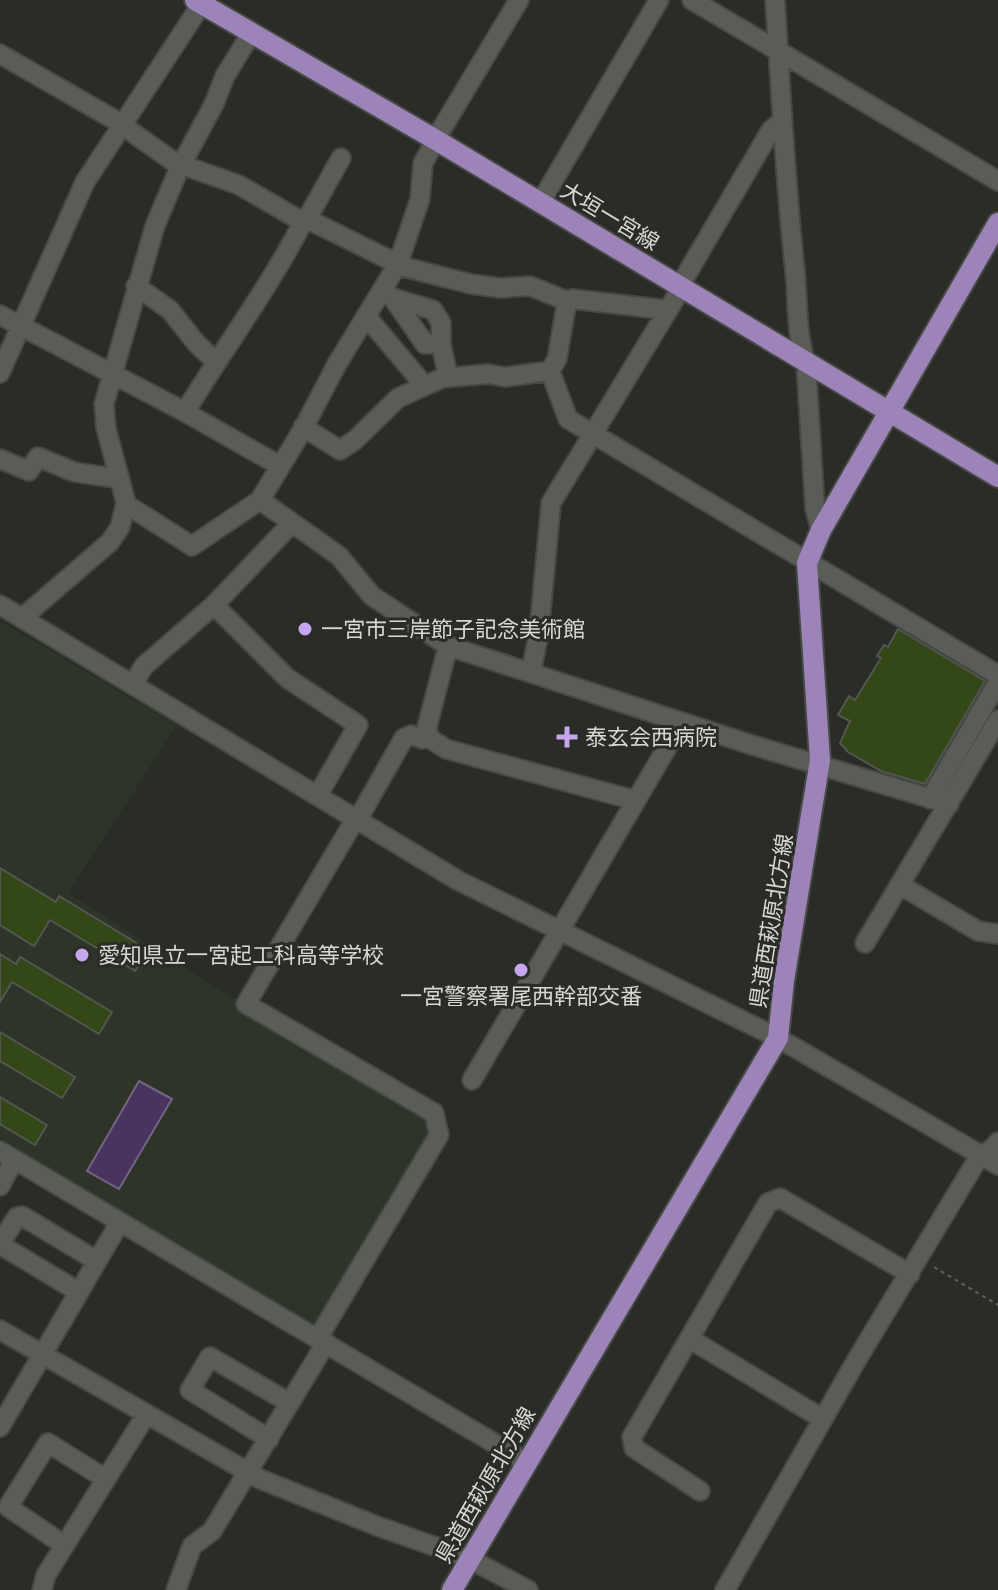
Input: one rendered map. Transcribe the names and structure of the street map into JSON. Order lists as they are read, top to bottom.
{
  "streets": {
    "main road": ["大垣一宮線", "県道西萩原北方線"]
  },
  "crossings": [
    ["大垣一宮線", "県道西萩原北方線"]
  ],
  "places": {
    "other": ["一宮市三岸節子記念美術館", "愛知県立一宮起工科高等学校", "一宮警察署尾西幹部交番"],
    "health": ["泰玄会西病院"]
  }
}
